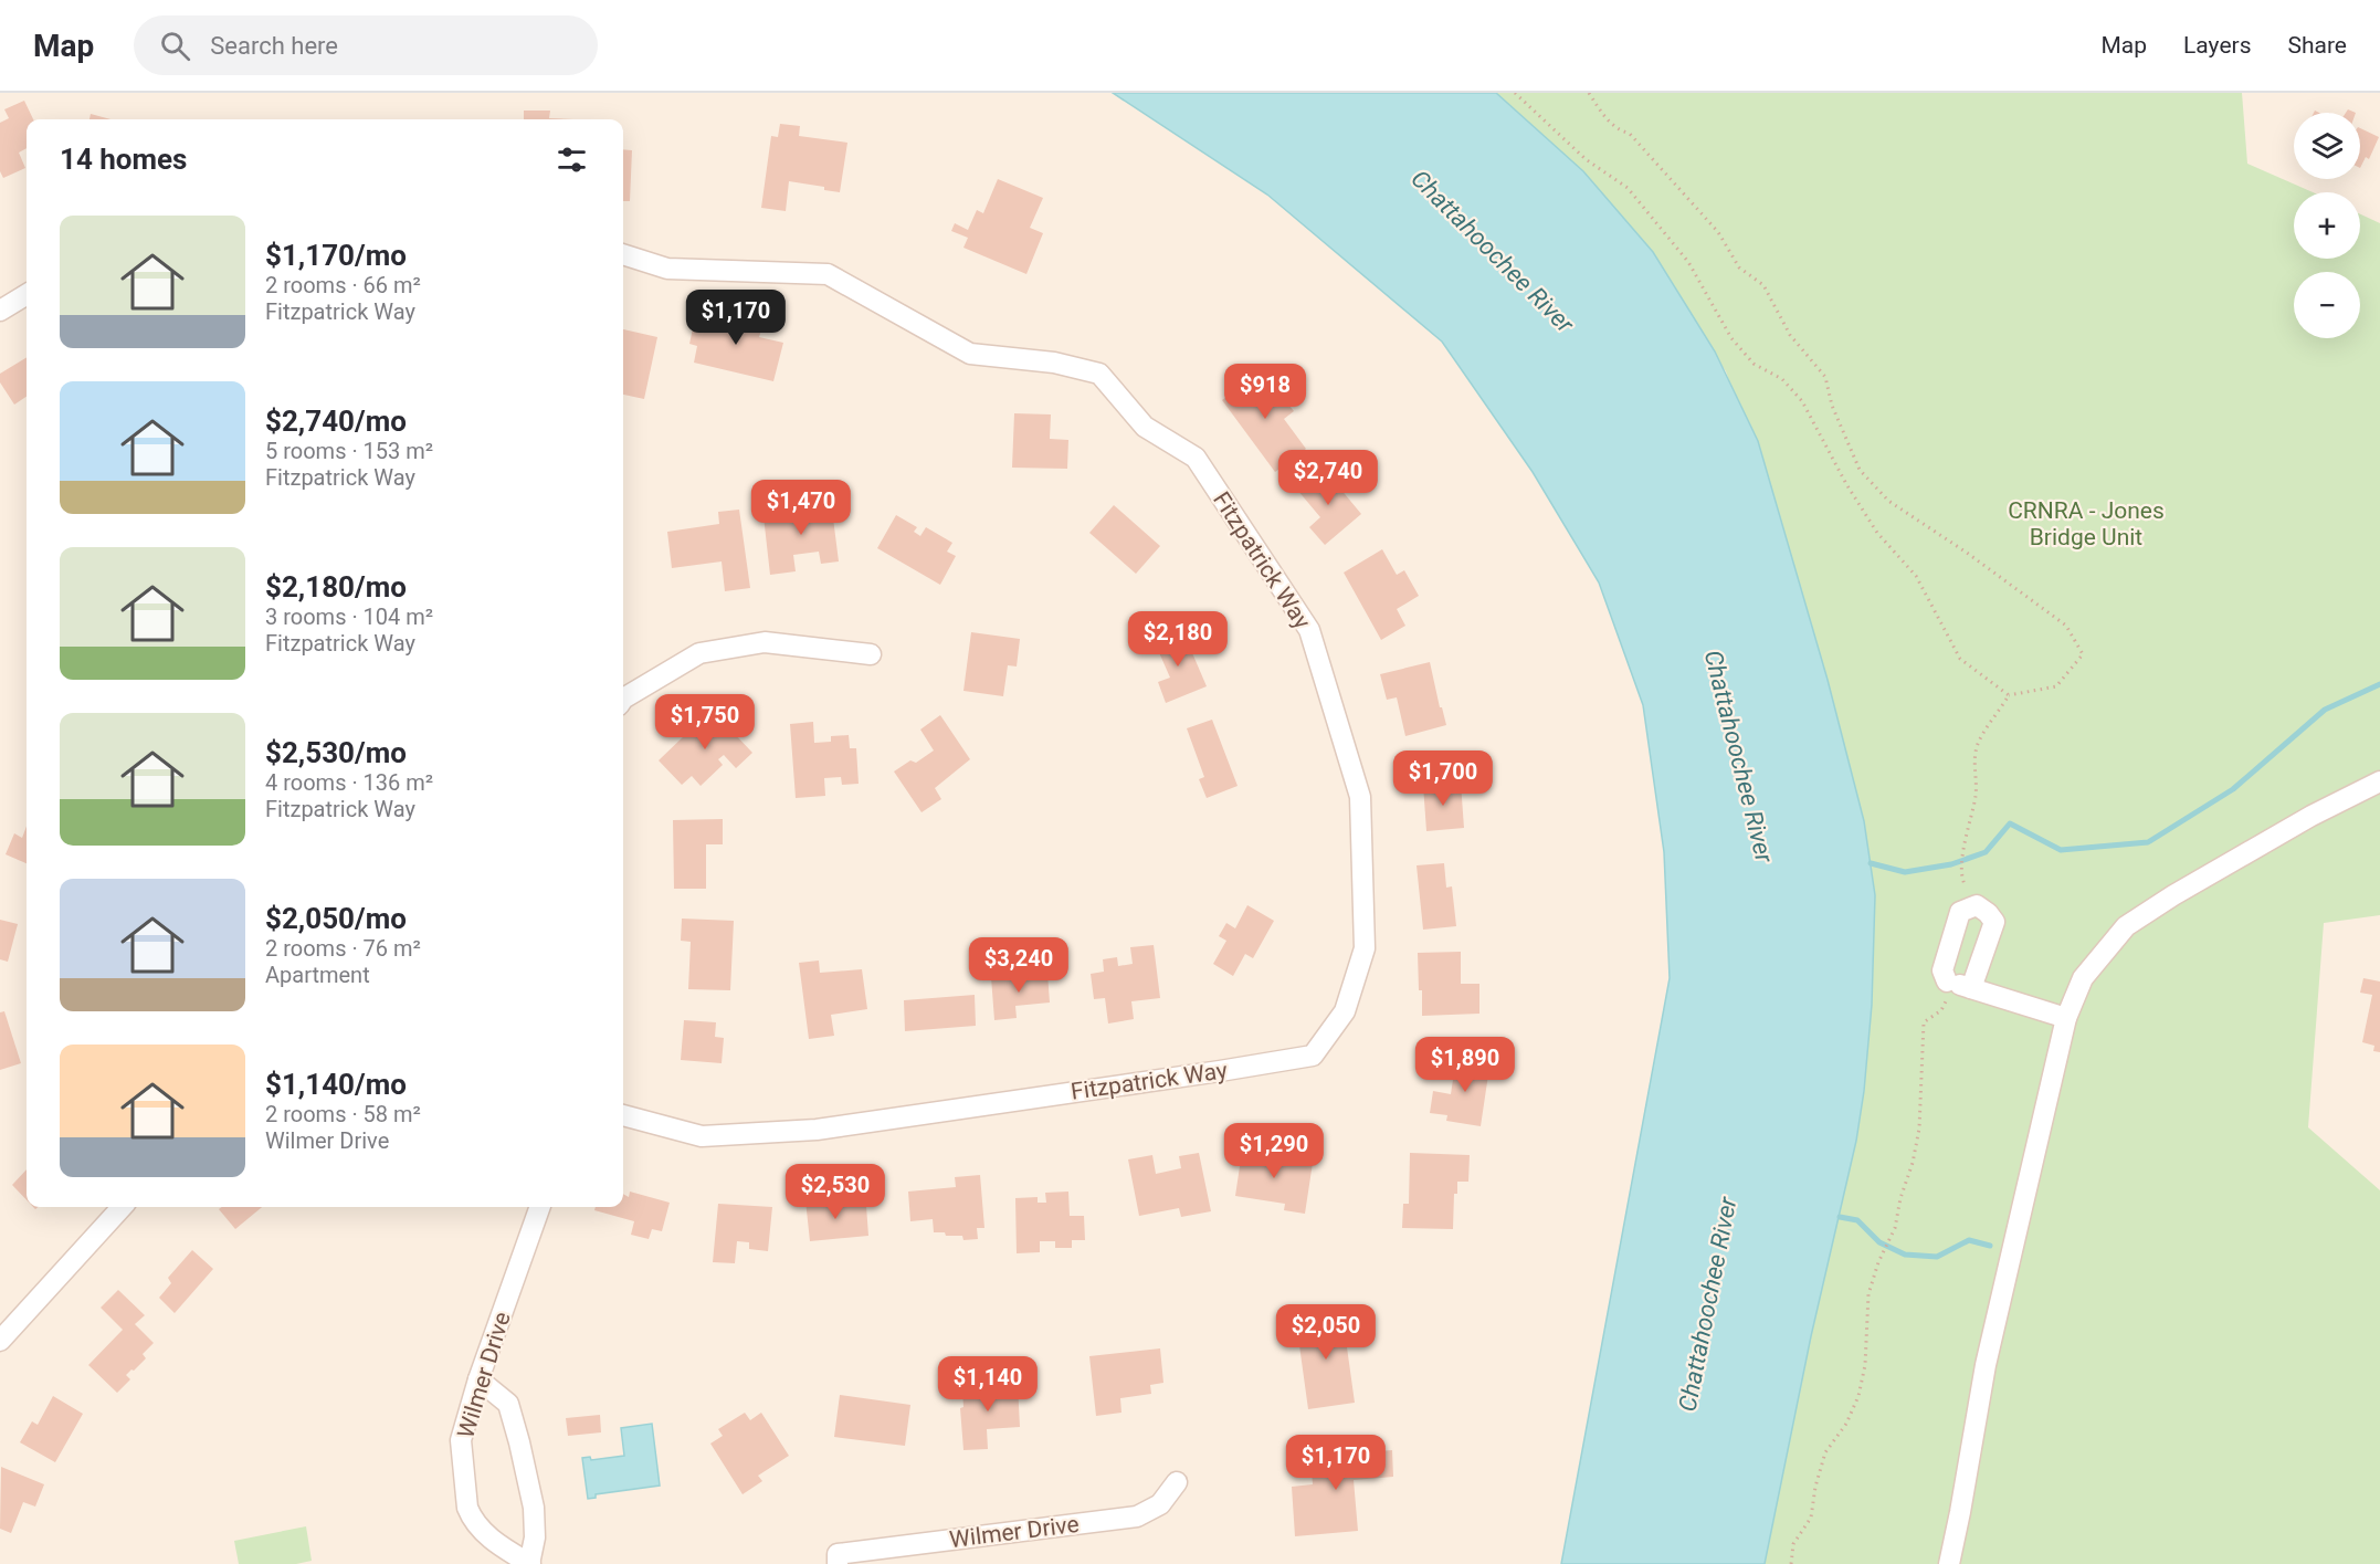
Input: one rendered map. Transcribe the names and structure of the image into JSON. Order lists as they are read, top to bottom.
{
  "streets": {
    "street": ["Fitzpatrick Way", "Wilmer Drive"]
  },
  "water": ["Chattahoochee River"],
  "parks": ["CRNRA - Jones Bridge Unit"],
  "page": {
    "header": "Map",
    "search": "Search here",
    "nav": ["Map", "Layers", "Share"],
    "map_buttons": ["+", "−"],
    "heading": "14 homes",
    "list": [
      {
        "name": "$1,170/mo",
        "note": "2 rooms · 66 m² · Fitzpatrick Way"
      },
      {
        "name": "$2,740/mo",
        "note": "5 rooms · 153 m² · Fitzpatrick Way"
      },
      {
        "name": "$2,180/mo",
        "note": "3 rooms · 104 m² · Fitzpatrick Way"
      },
      {
        "name": "$2,530/mo",
        "note": "4 rooms · 136 m² · Fitzpatrick Way"
      },
      {
        "name": "$2,050/mo",
        "note": "2 rooms · 76 m² · Apartment"
      },
      {
        "name": "$1,140/mo",
        "note": "2 rooms · 58 m² · Wilmer Drive"
      }
    ],
    "price": [
      "$1,170",
      "$918",
      "$2,740",
      "$1,470",
      "$2,180",
      "$1,750",
      "$1,700",
      "$3,240",
      "$1,890",
      "$1,290",
      "$2,530",
      "$2,050",
      "$1,140",
      "$1,170"
    ]
  }
}
